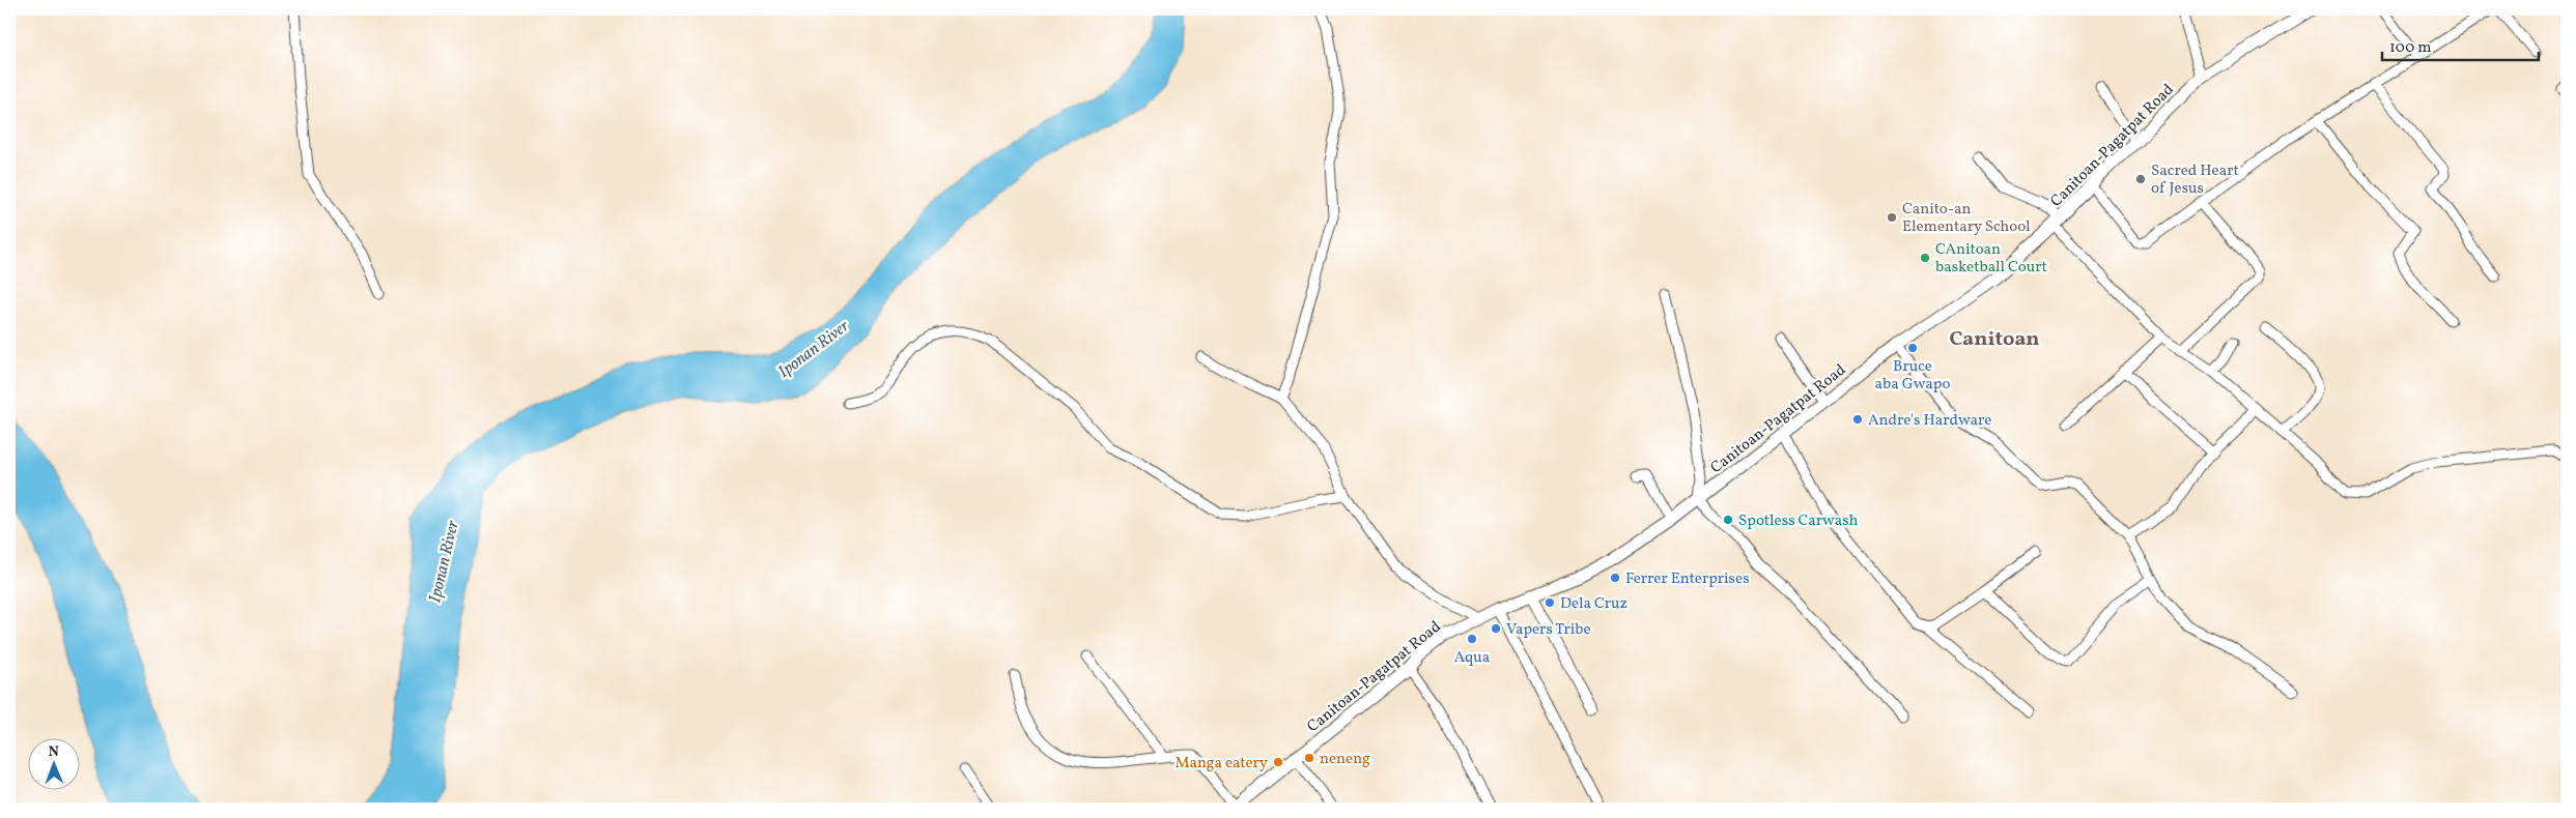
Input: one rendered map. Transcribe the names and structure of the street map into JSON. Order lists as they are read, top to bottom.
{
  "streets": {
    "street": ["Canitoan-Pagatpat Road"]
  },
  "districts": ["Canitoan"],
  "water": ["Iponan River"],
  "places": [
    "Sacred Heart of Jesus",
    "Canito-an Elementary School",
    "CAnitoan basketball Court",
    "Bruce aba Gwapo",
    "Andre's Hardware",
    "Spotless Carwash",
    "Ferrer Enterprises",
    "Dela Cruz",
    "Vapers Tribe",
    "Aqua",
    "neneng",
    "Manga eatery"
  ],
  "scale_bar": "100 m",
  "north": "top"
}
